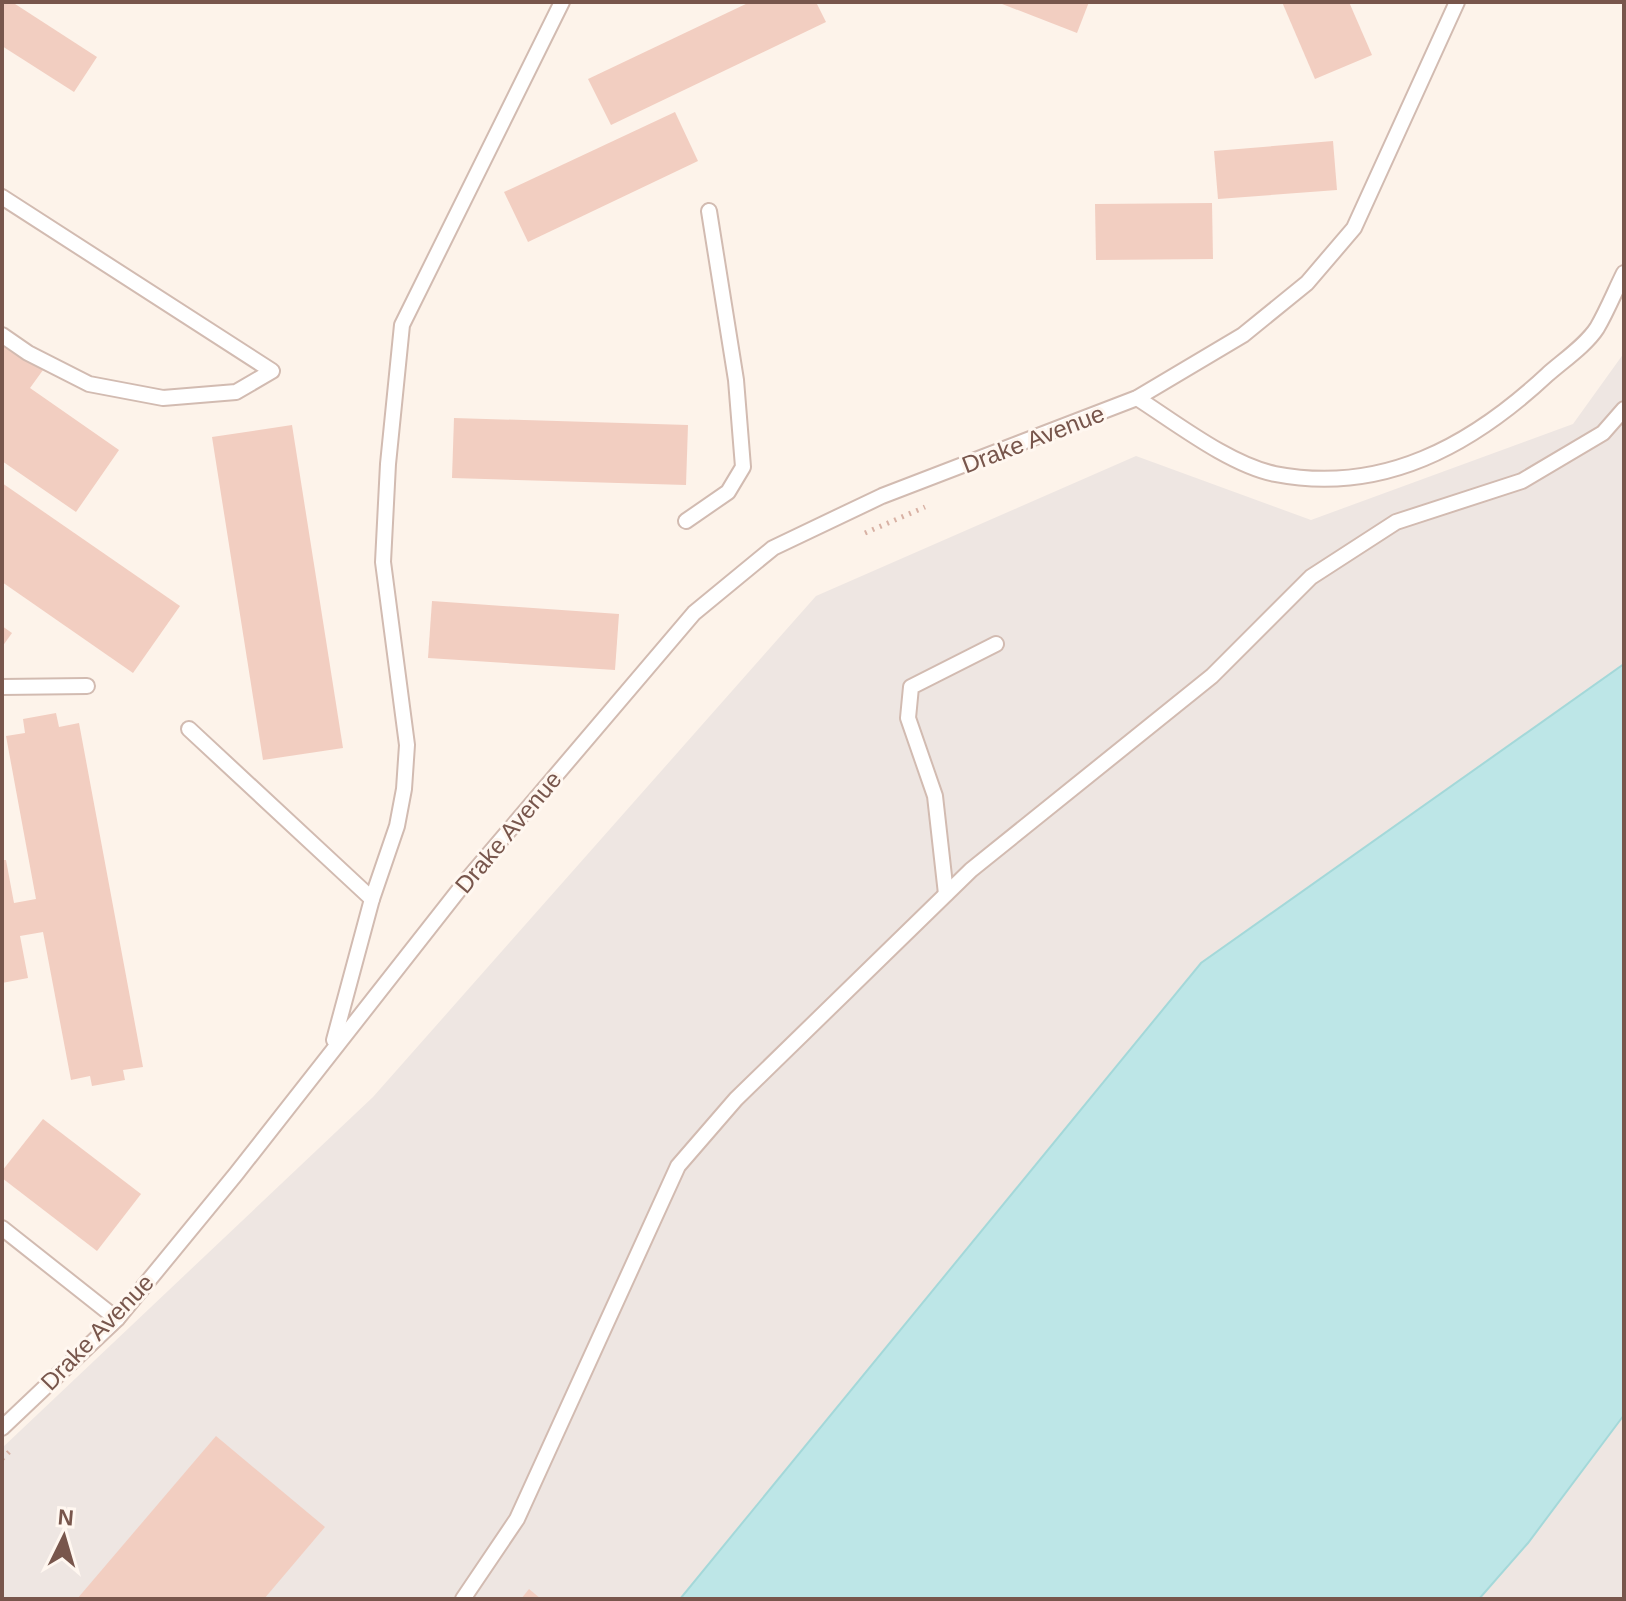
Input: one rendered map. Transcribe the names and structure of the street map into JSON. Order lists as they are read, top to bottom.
{
  "streets": {
    "lane": ["Drake Avenue"]
  },
  "north": "top"
}
